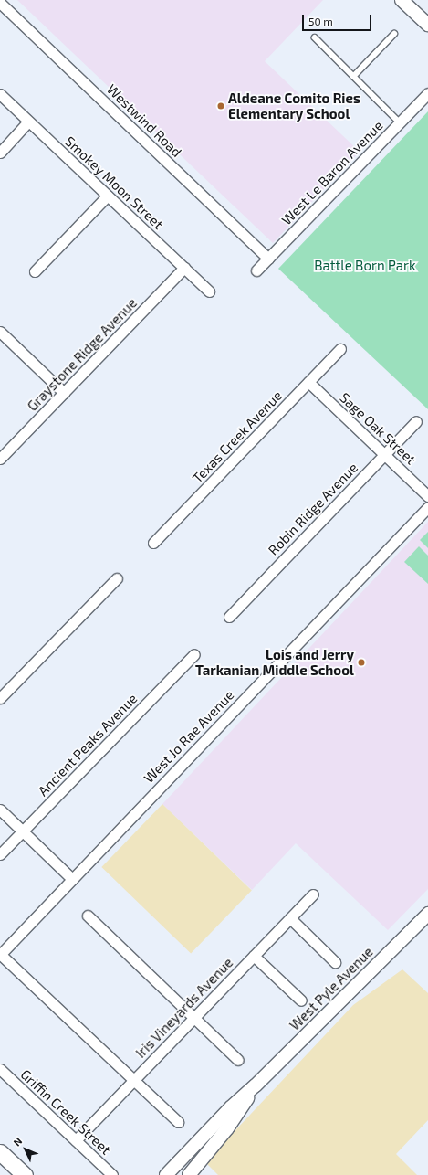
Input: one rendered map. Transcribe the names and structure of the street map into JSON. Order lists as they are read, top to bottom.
{
  "streets": {
    "street": [
      "Westwind Road",
      "West Le Baron Avenue",
      "Smokey Moon Street",
      "Graystone Ridge Avenue",
      "Sage Oak Street",
      "Texas Creek Avenue",
      "Robin Ridge Avenue",
      "West Jo Rae Avenue",
      "Ancient Peaks Avenue",
      "West Pyle Avenue",
      "Iris Vineyards Avenue",
      "Griffin Creek Street"
    ]
  },
  "crossings": [
    ["Westwind Road", "West Le Baron Avenue"],
    ["Smokey Moon Street", "Graystone Ridge Avenue"],
    ["Sage Oak Street", "Texas Creek Avenue"],
    ["Sage Oak Street", "Robin Ridge Avenue"],
    ["Iris Vineyards Avenue", "Griffin Creek Street"]
  ],
  "parks": ["Battle Born Park"],
  "places": ["Aldeane Comito Ries Elementary School", "Lois and Jerry Tarkanian Middle School"],
  "scale_bar": "50 m",
  "north": "top left"
}
